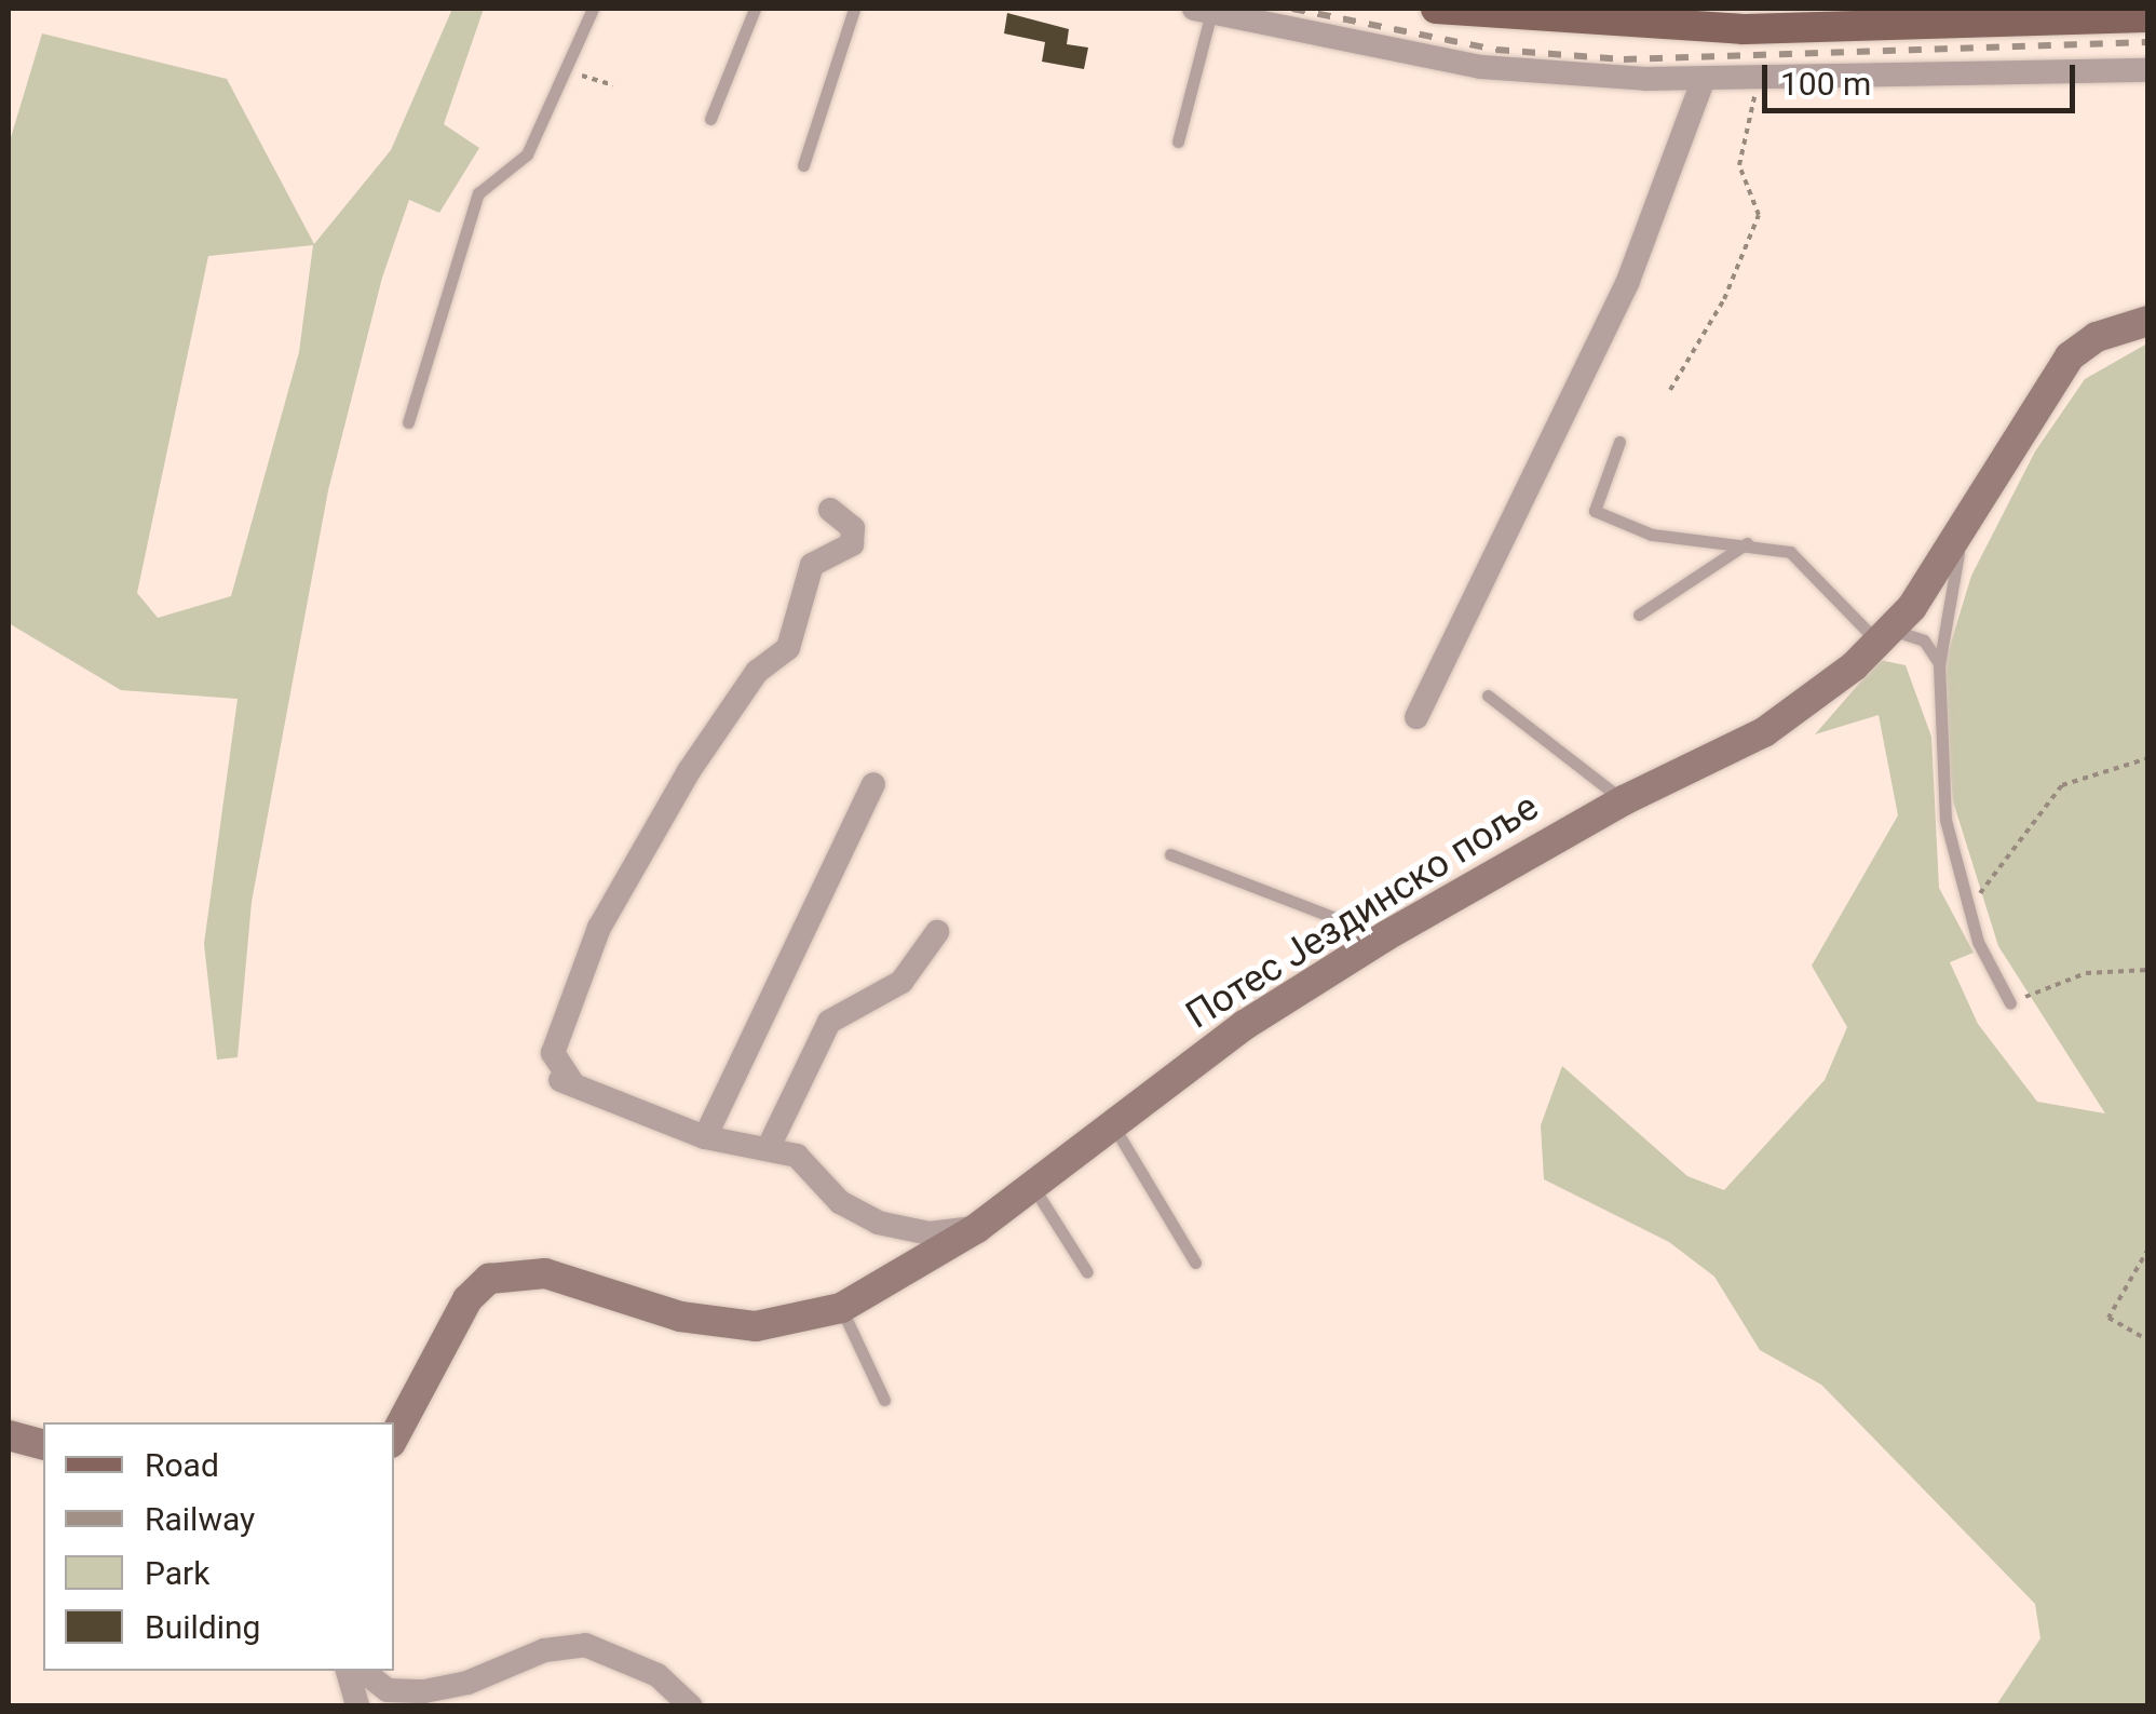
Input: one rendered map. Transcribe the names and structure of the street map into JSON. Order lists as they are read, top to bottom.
{
  "streets": {
    "main road": ["Потес Јездинско поље"]
  },
  "legend": [
    "Road",
    "Railway",
    "Park",
    "Building"
  ],
  "scale_bar": "100 m"
}
